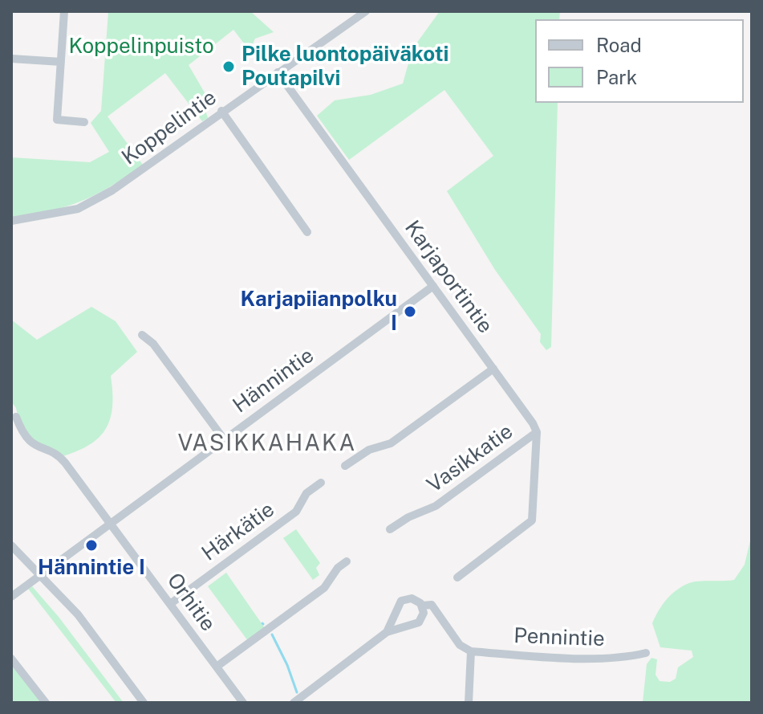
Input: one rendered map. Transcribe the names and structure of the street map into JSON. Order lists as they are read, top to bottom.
{
  "streets": {
    "street": [
      "Koppelintie",
      "Karjaportintie",
      "Hännintie",
      "Vasikkatie",
      "Härkätie",
      "Orhitie",
      "Pennintie"
    ]
  },
  "crossings": [
    ["Koppelintie", "Karjaportintie"],
    ["Karjaportintie", "Hännintie"],
    ["Karjaportintie", "Vasikkatie"],
    ["Hännintie", "Orhitie"],
    ["Härkätie", "Orhitie"]
  ],
  "districts": ["VASIKKAHAKA"],
  "parks": ["Koppelinpuisto"],
  "places": ["Pilke luontopäiväkoti Poutapilvi", "Karjapiianpolku I", "Hännintie I"],
  "legend": ["Road", "Park"]
}
